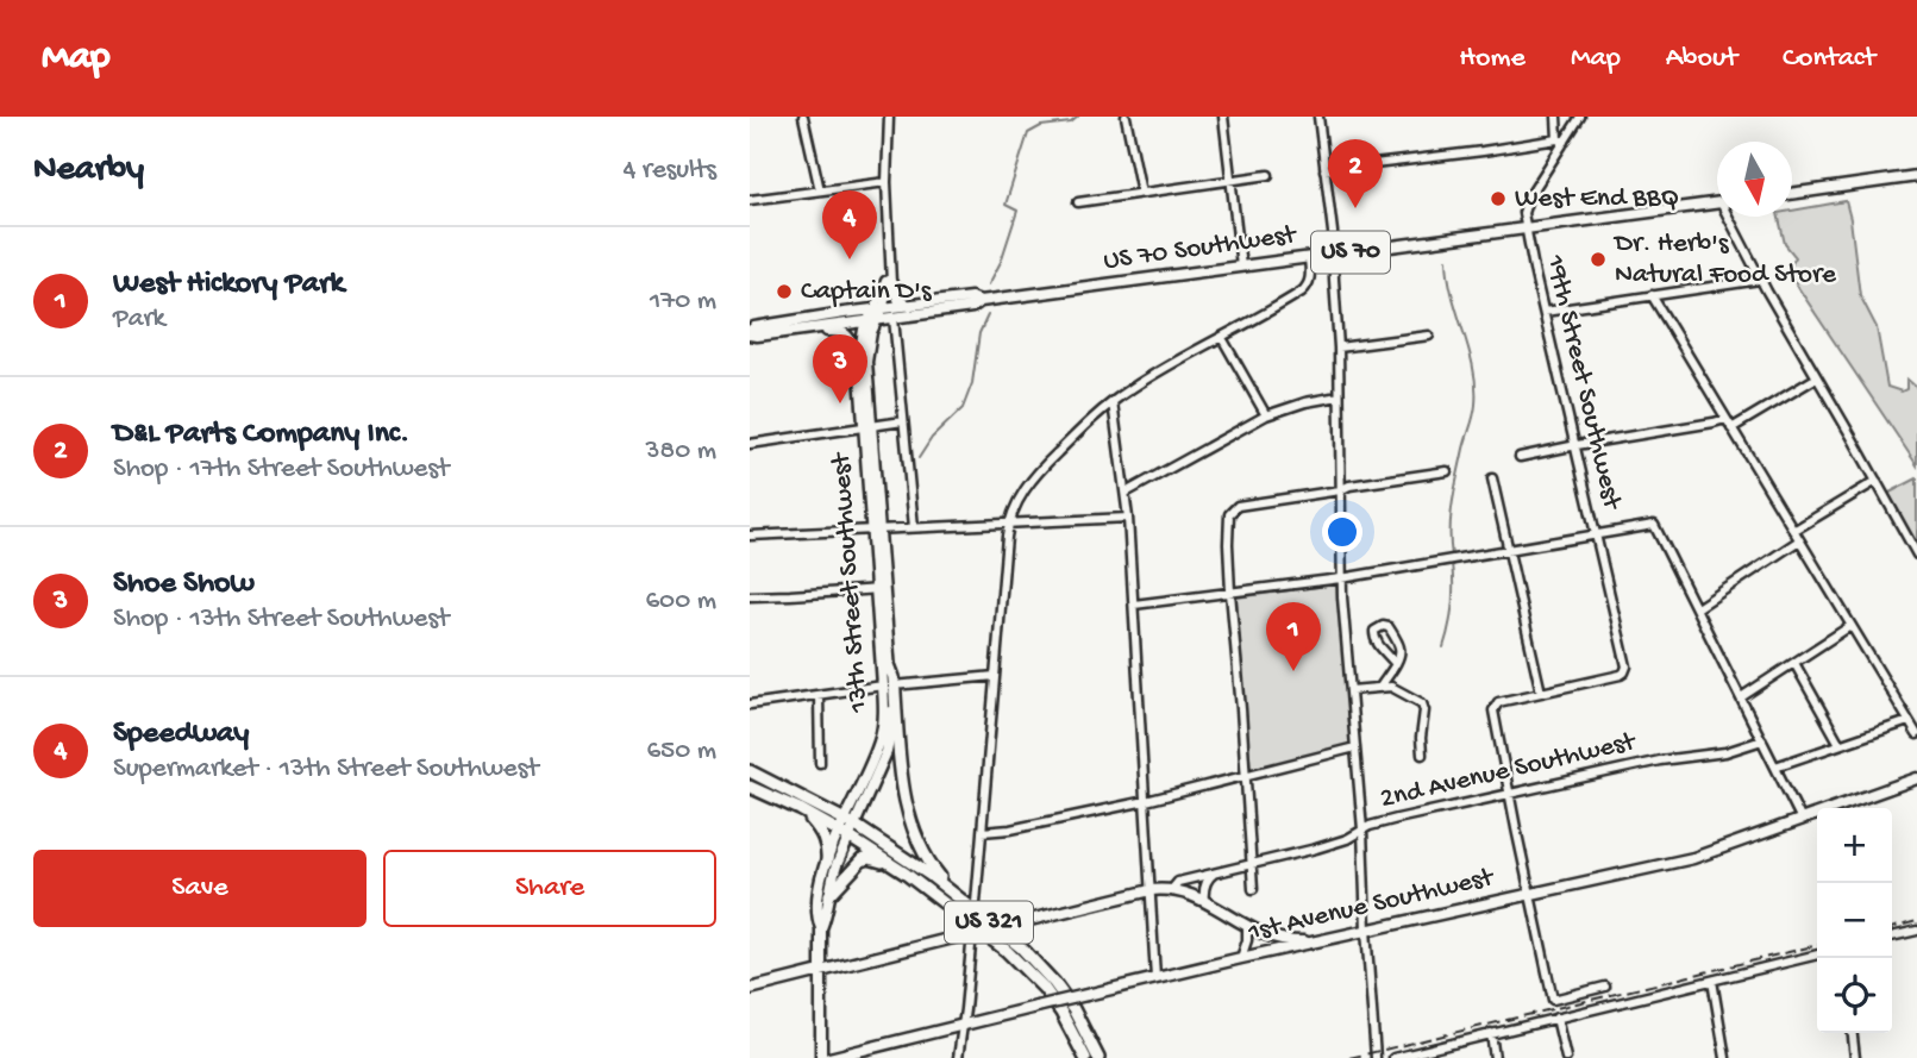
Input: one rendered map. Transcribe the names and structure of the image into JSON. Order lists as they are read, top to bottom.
{
  "streets": {
    "highway": ["US 321"],
    "main road": [
      "US 70 Southwest",
      "US 70",
      "13th Street Southwest",
      "2nd Avenue Southwest",
      "1st Avenue Southwest"
    ],
    "street": ["19th Street Southwest"]
  },
  "crossings": [
    ["US 70 Southwest", "19th Street Southwest"],
    ["US 70 Southwest", "13th Street Southwest"],
    ["13th Street Southwest", "2nd Avenue Southwest"],
    ["13th Street Southwest", "US 321"],
    ["2nd Avenue Southwest", "1st Avenue Southwest"]
  ],
  "places": ["West End BBQ", "Dr. Herb's Natural Food Store", "Captain D's"],
  "north": "bottom",
  "page": {
    "header": "Map",
    "nav": [
      "Home",
      "Map",
      "About",
      "Contact"
    ],
    "heading": ["Nearby", "4 results"],
    "pins": [
      "2",
      "4",
      "3",
      "1"
    ],
    "list": [
      {
        "mark": "1",
        "name": "West Hickory Park",
        "note": "Park",
        "value": "170 m"
      },
      {
        "mark": "2",
        "name": "D&L Parts Company Inc.",
        "note": "Shop · 17th Street Southwest",
        "value": "380 m"
      },
      {
        "mark": "3",
        "name": "Shoe Show",
        "note": "Shop · 13th Street Southwest",
        "value": "600 m"
      },
      {
        "mark": "4",
        "name": "Speedway",
        "note": "Supermarket · 13th Street Southwest",
        "value": "650 m"
      }
    ],
    "map_buttons": ["+", "−"],
    "buttons": ["Save", "Share"]
  }
}
